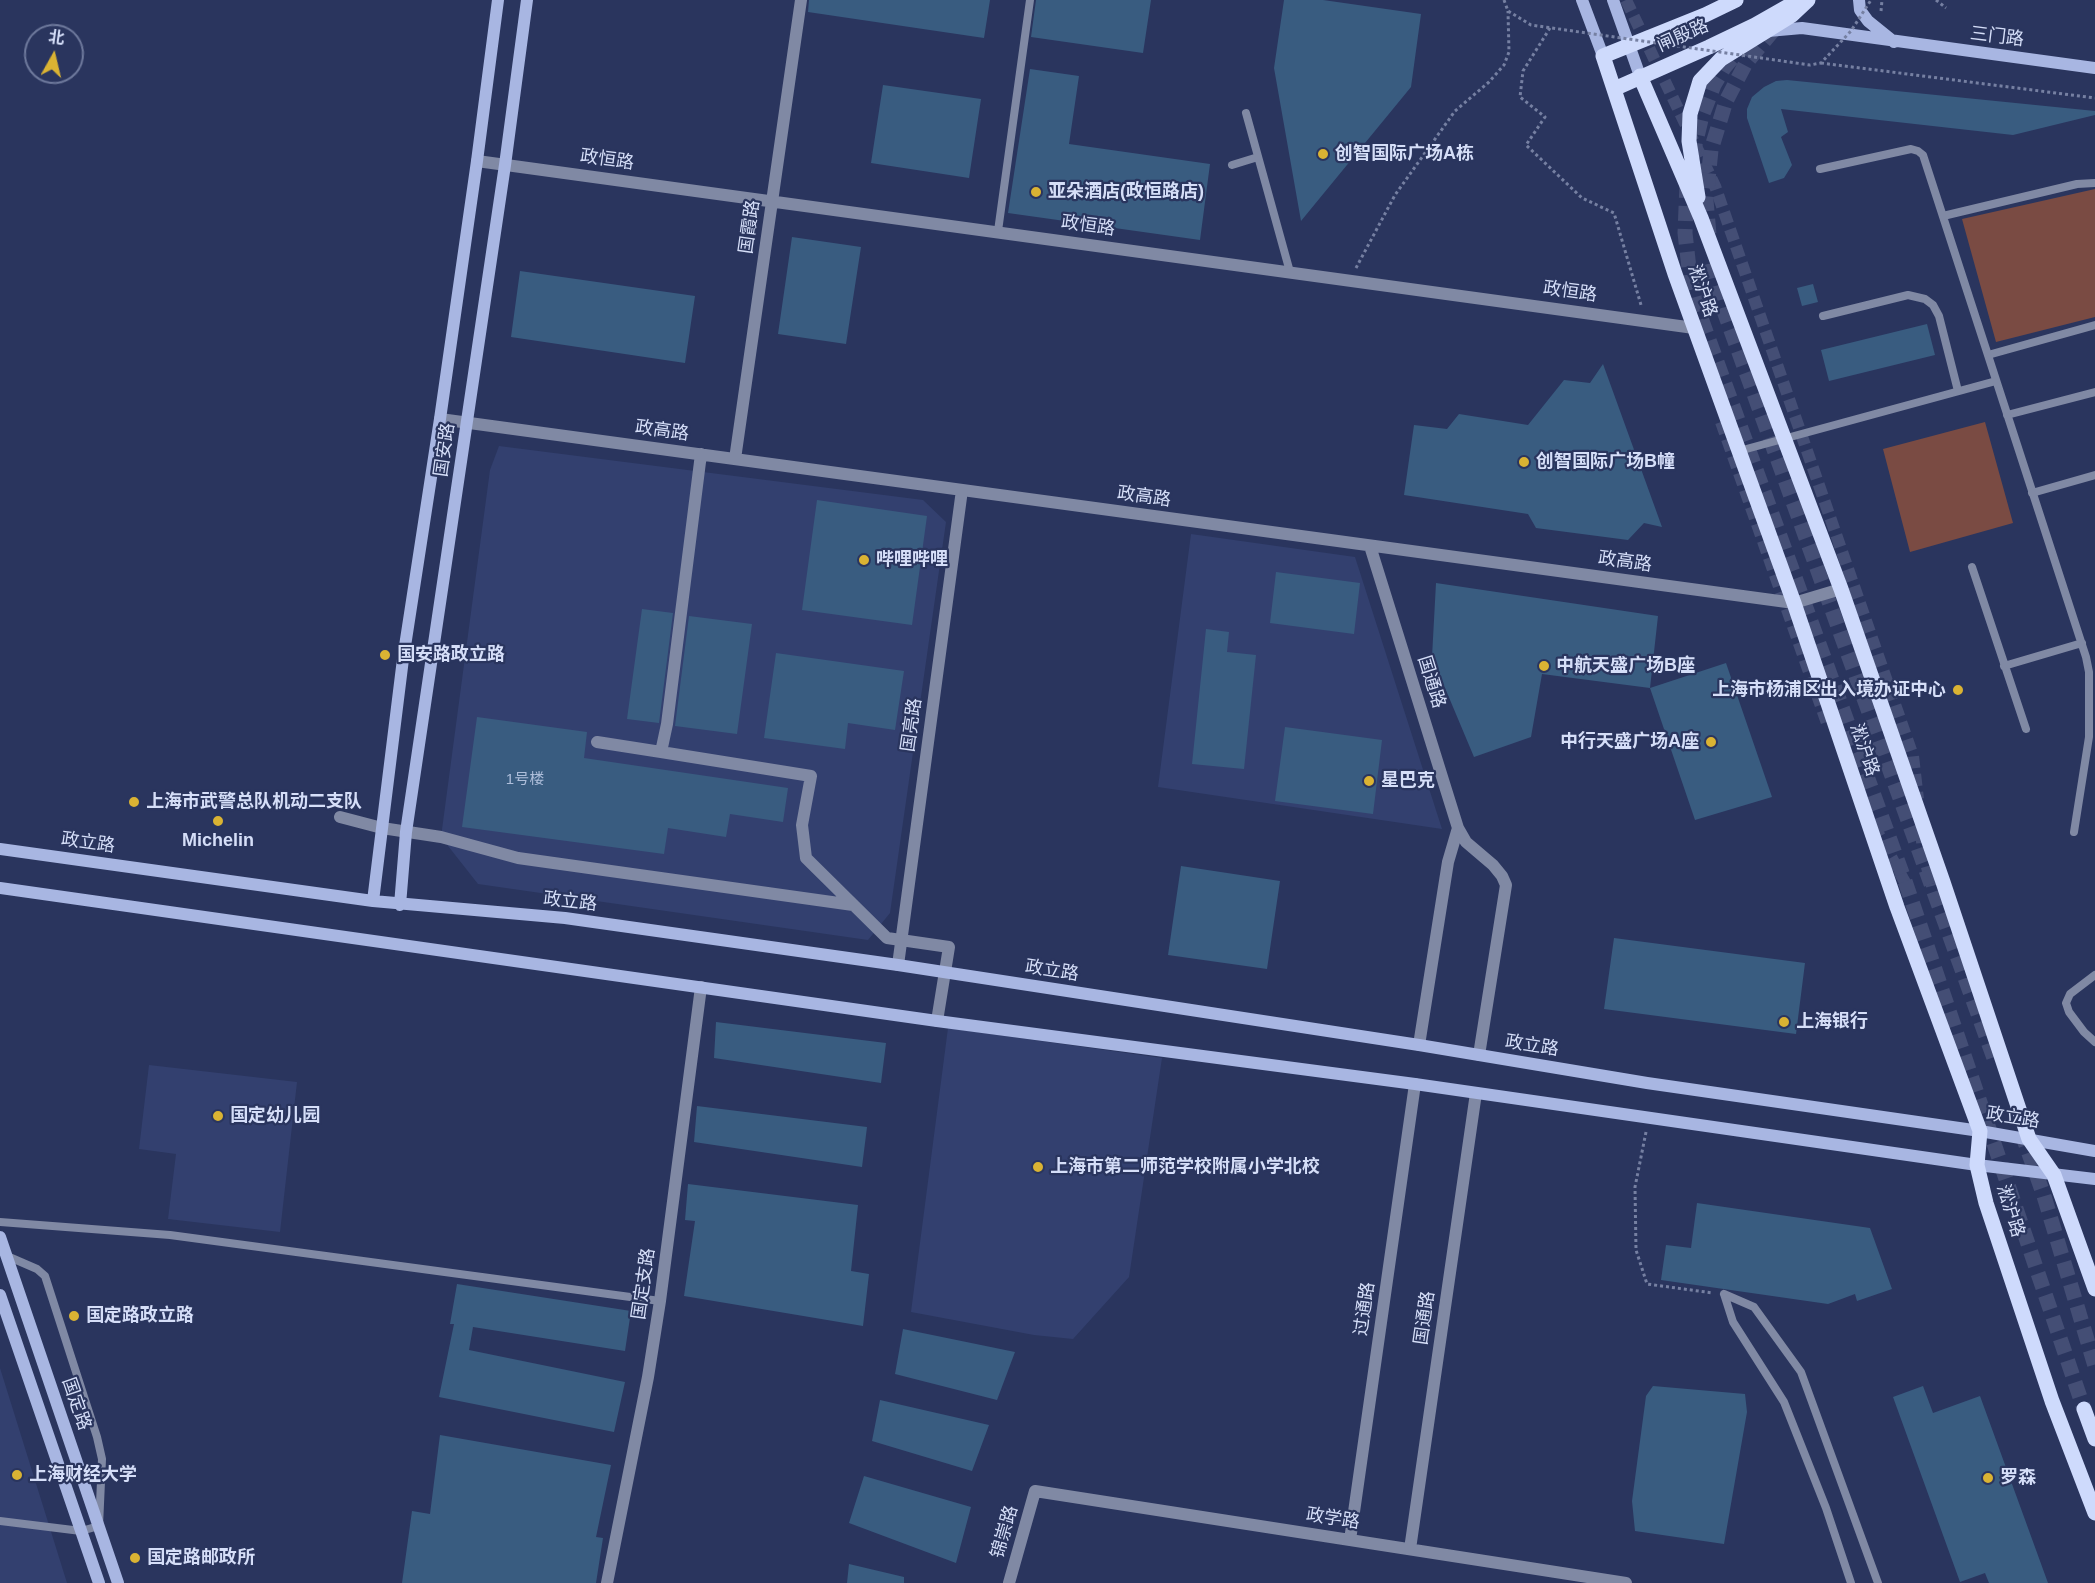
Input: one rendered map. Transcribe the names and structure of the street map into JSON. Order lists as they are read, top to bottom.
{
  "streets": {
    "main road": [
      "闸殷路",
      "三门路",
      "淞沪路",
      "国安路",
      "政立路",
      "国定路"
    ],
    "street": [
      "政恒路",
      "国霞路",
      "政高路",
      "国通路",
      "国亮路",
      "国定支路",
      "过通路",
      "政学路",
      "锦崇路"
    ]
  },
  "crossings": [
    ["闸殷路", "三门路"],
    ["闸殷路", "淞沪路"],
    ["政恒路", "国霞路"],
    ["政恒路", "淞沪路"],
    ["政恒路", "国安路"],
    ["国霞路", "政高路"],
    ["淞沪路", "政高路"],
    ["淞沪路", "政立路"],
    ["政高路", "国安路"],
    ["政高路", "国通路"],
    ["政高路", "国亮路"],
    ["国安路", "政立路"],
    ["国通路", "政立路"],
    ["国通路", "政学路"],
    ["国亮路", "政立路"],
    ["过通路", "政学路"],
    ["政学路", "锦崇路"]
  ],
  "places": [
    "创智国际广场A栋",
    "亚朵酒店(政恒路店)",
    "创智国际广场B幢",
    "哔哩哔哩",
    "国安路政立路",
    "中航天盛广场B座",
    "上海市杨浦区出入境办证中心",
    "中行天盛广场A座",
    "星巴克",
    "上海市武警总队机动二支队",
    "Michelin",
    "上海银行",
    "国定幼儿园",
    "上海市第二师范学校附属小学北校",
    "国定路政立路",
    "上海财经大学",
    "罗森",
    "国定路邮政所"
  ],
  "house_numbers": ["1号楼"],
  "north": "top"
}
